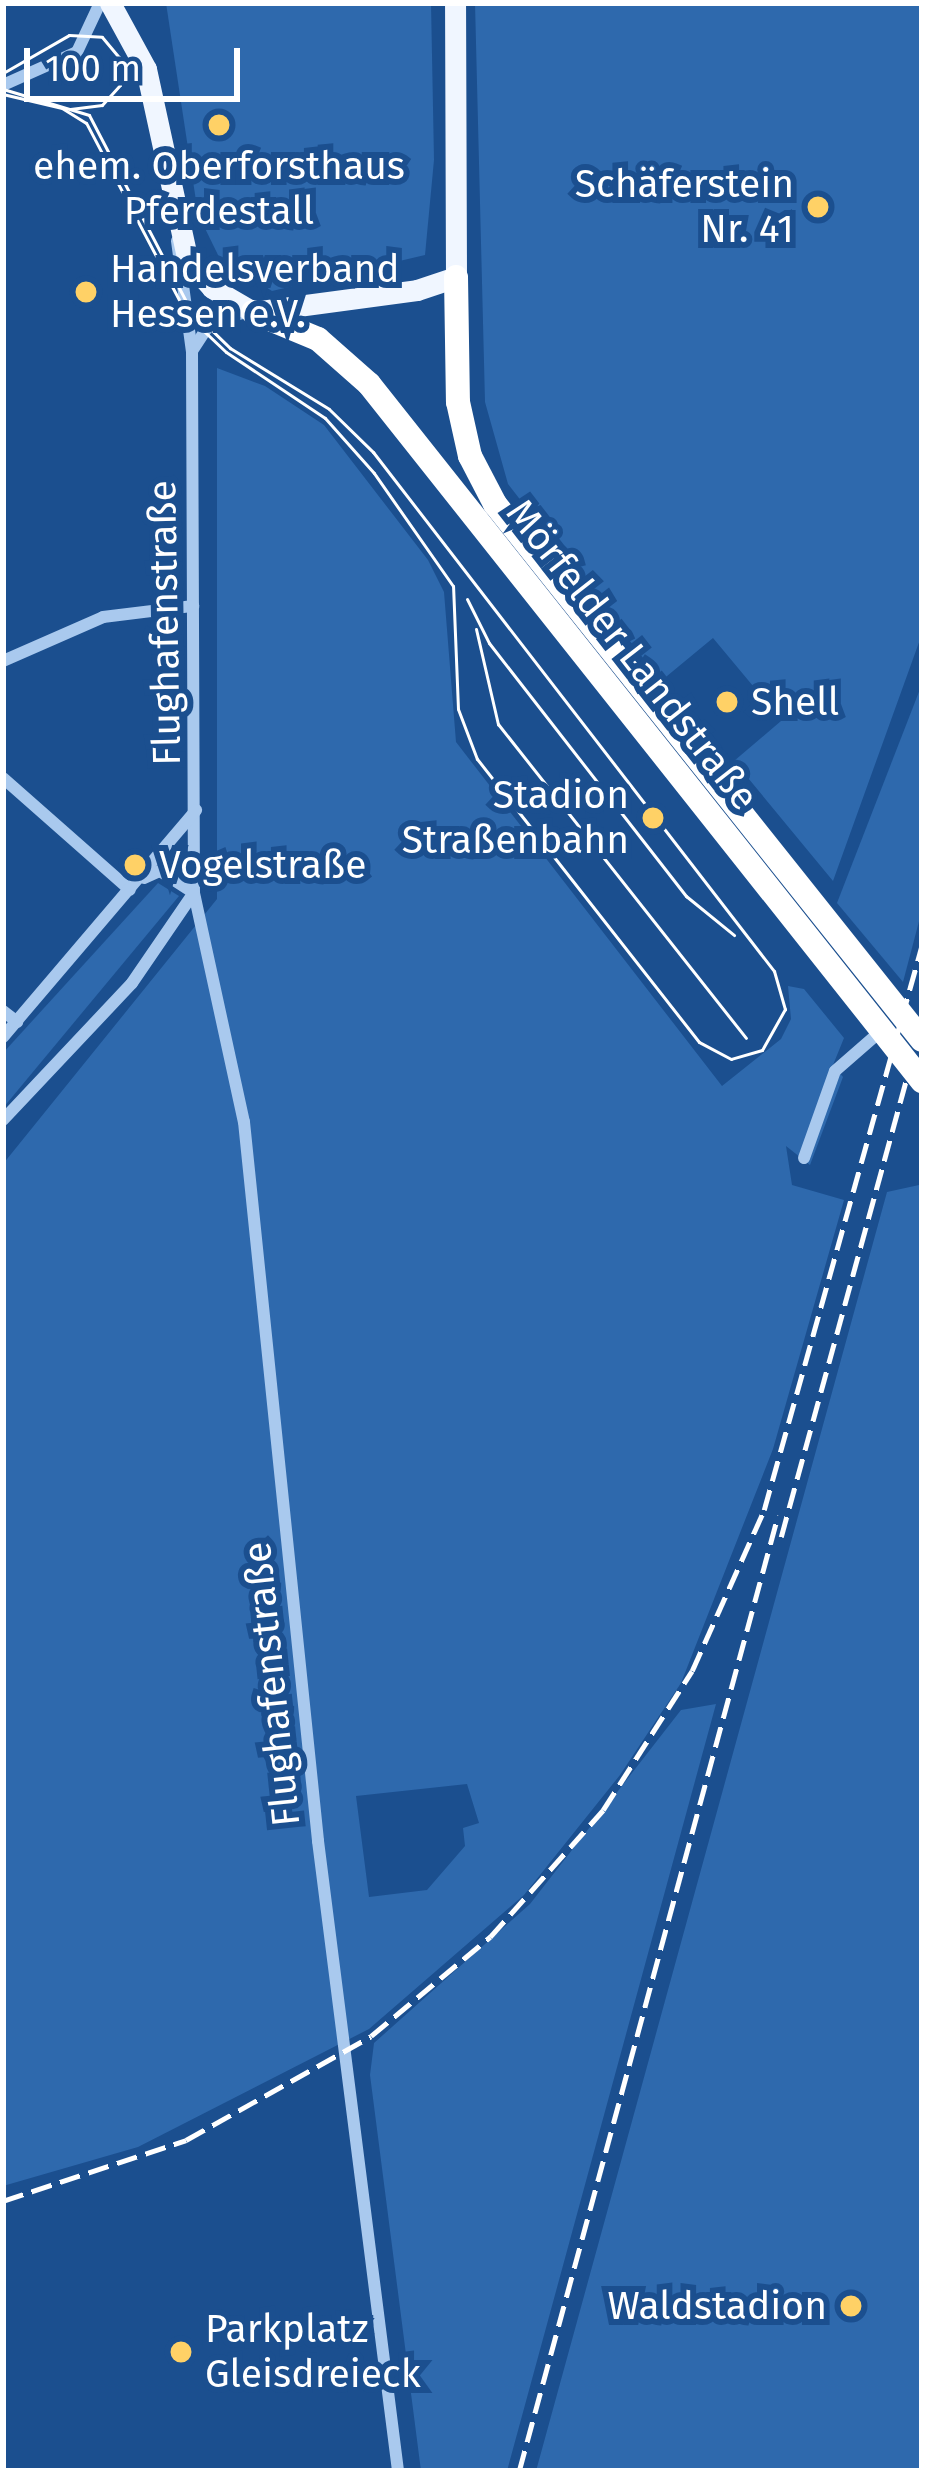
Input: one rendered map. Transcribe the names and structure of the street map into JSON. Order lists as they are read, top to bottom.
{
  "streets": {
    "highway": ["Mörfelder Landstraße"],
    "street": ["Flughafenstraße"]
  },
  "places": [
    "ehem. Oberforsthaus Pferdestall",
    "Schäferstein Nr. 41",
    "Handelsverband Hessen e.V.",
    "Shell",
    "Stadion Straßenbahn",
    "Vogelstraße",
    "Waldstadion",
    "Parkplatz Gleisdreieck"
  ],
  "scale_bar": "100 m"
}
